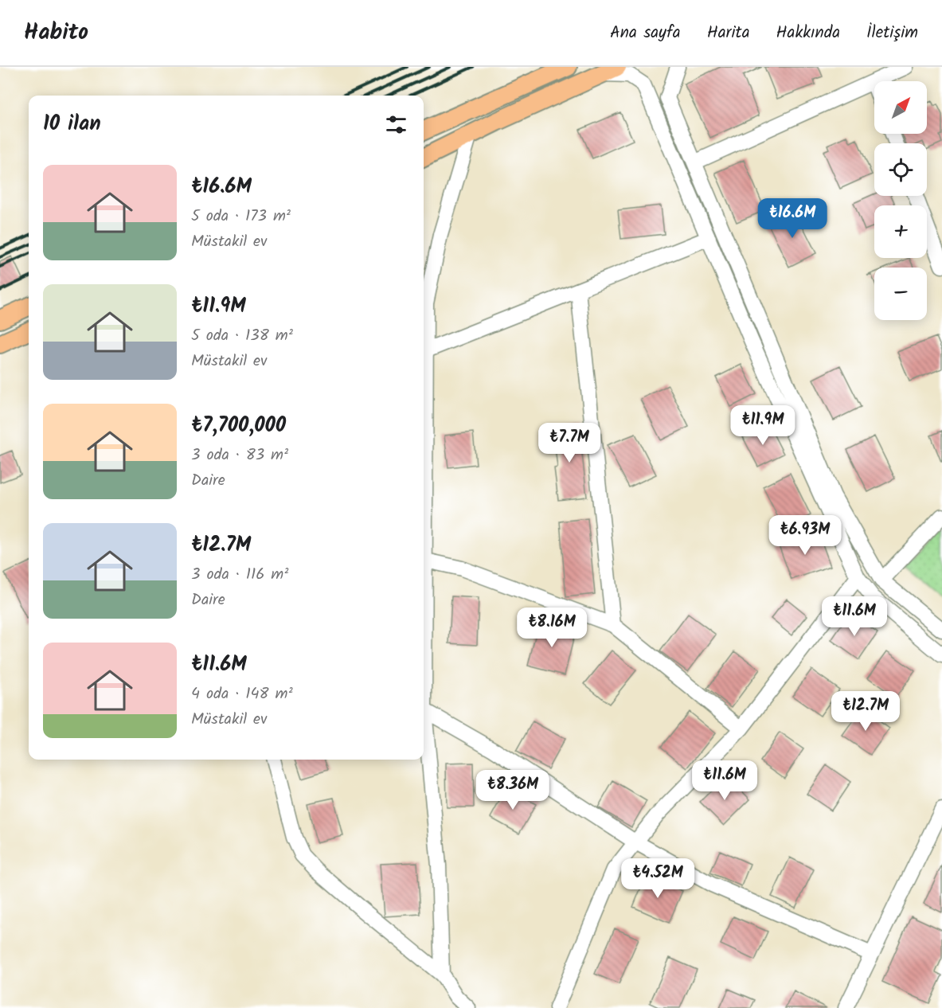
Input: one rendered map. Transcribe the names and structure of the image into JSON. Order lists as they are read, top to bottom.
{
  "north": "top right",
  "page": {
    "header": "Habito",
    "nav": [
      "Ana sayfa",
      "Harita",
      "Hakkında",
      "İletişim"
    ],
    "map_buttons": ["+", "−"],
    "heading": "10 ilan",
    "list": [
      {
        "name": "₺16.6M",
        "note": "5 oda · 173 m² · Müstakil ev"
      },
      {
        "name": "₺11.9M",
        "note": "5 oda · 138 m² · Müstakil ev"
      },
      {
        "name": "₺7,700,000",
        "note": "3 oda · 83 m² · Daire"
      },
      {
        "name": "₺12.7M",
        "note": "3 oda · 116 m² · Daire"
      },
      {
        "name": "₺11.6M",
        "note": "4 oda · 148 m² · Müstakil ev"
      }
    ],
    "price": [
      "₺16.6M",
      "₺11.9M",
      "₺7.7M",
      "₺6.93M",
      "₺11.6M",
      "₺8.16M",
      "₺12.7M",
      "₺11.6M",
      "₺8.36M",
      "₺4.52M"
    ]
  }
}
